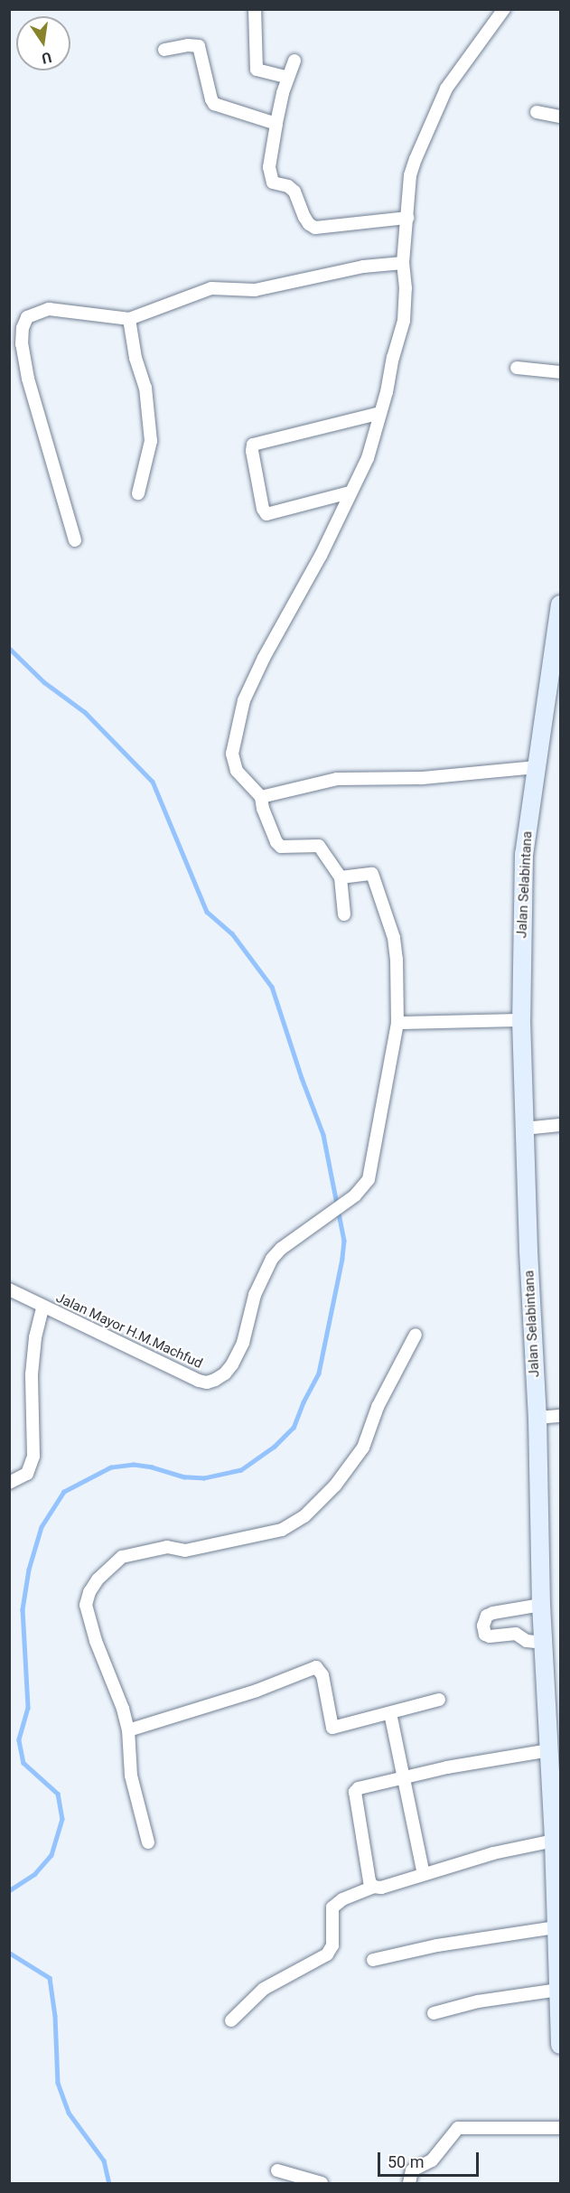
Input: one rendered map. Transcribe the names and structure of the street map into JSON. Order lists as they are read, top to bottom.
{
  "streets": {
    "street": ["Jalan Selabintana", "Jalan Mayor H.M.Machfud"]
  },
  "scale_bar": "50 m",
  "north": "bottom"
}
